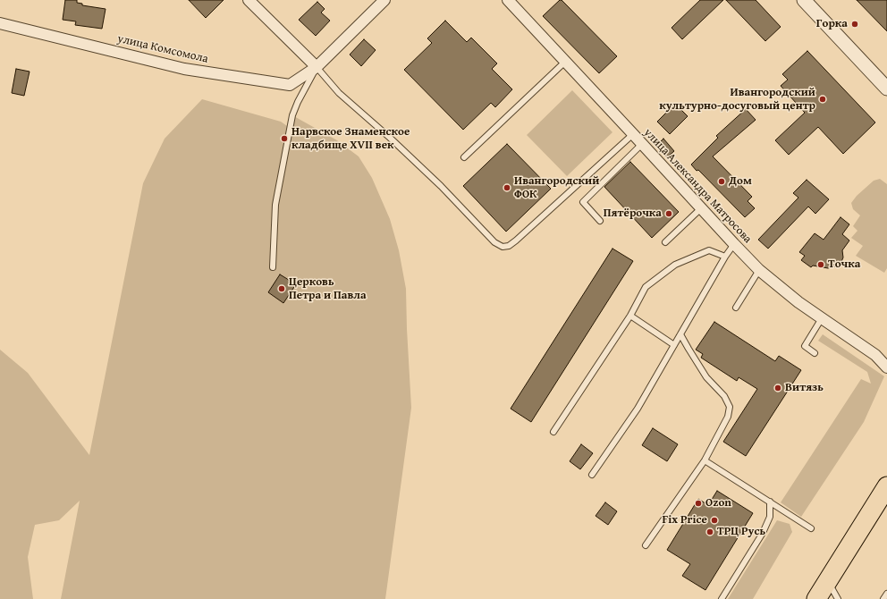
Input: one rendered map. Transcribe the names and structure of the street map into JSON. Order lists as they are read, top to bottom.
{
  "streets": {
    "street": ["улица Комсомола", "улица Александра Матросова"]
  },
  "places": [
    "Горка",
    "Ивангородский культурно-досуговый центр",
    "Нарвское Знаменское кладбище XVII век",
    "Дом",
    "Ивангородский ФОК",
    "Пятёрочка",
    "Точка",
    "Церковь Петра и Павла",
    "Витязь",
    "Ozon",
    "Fix Price",
    "ТРЦ Русь"
  ]
}
